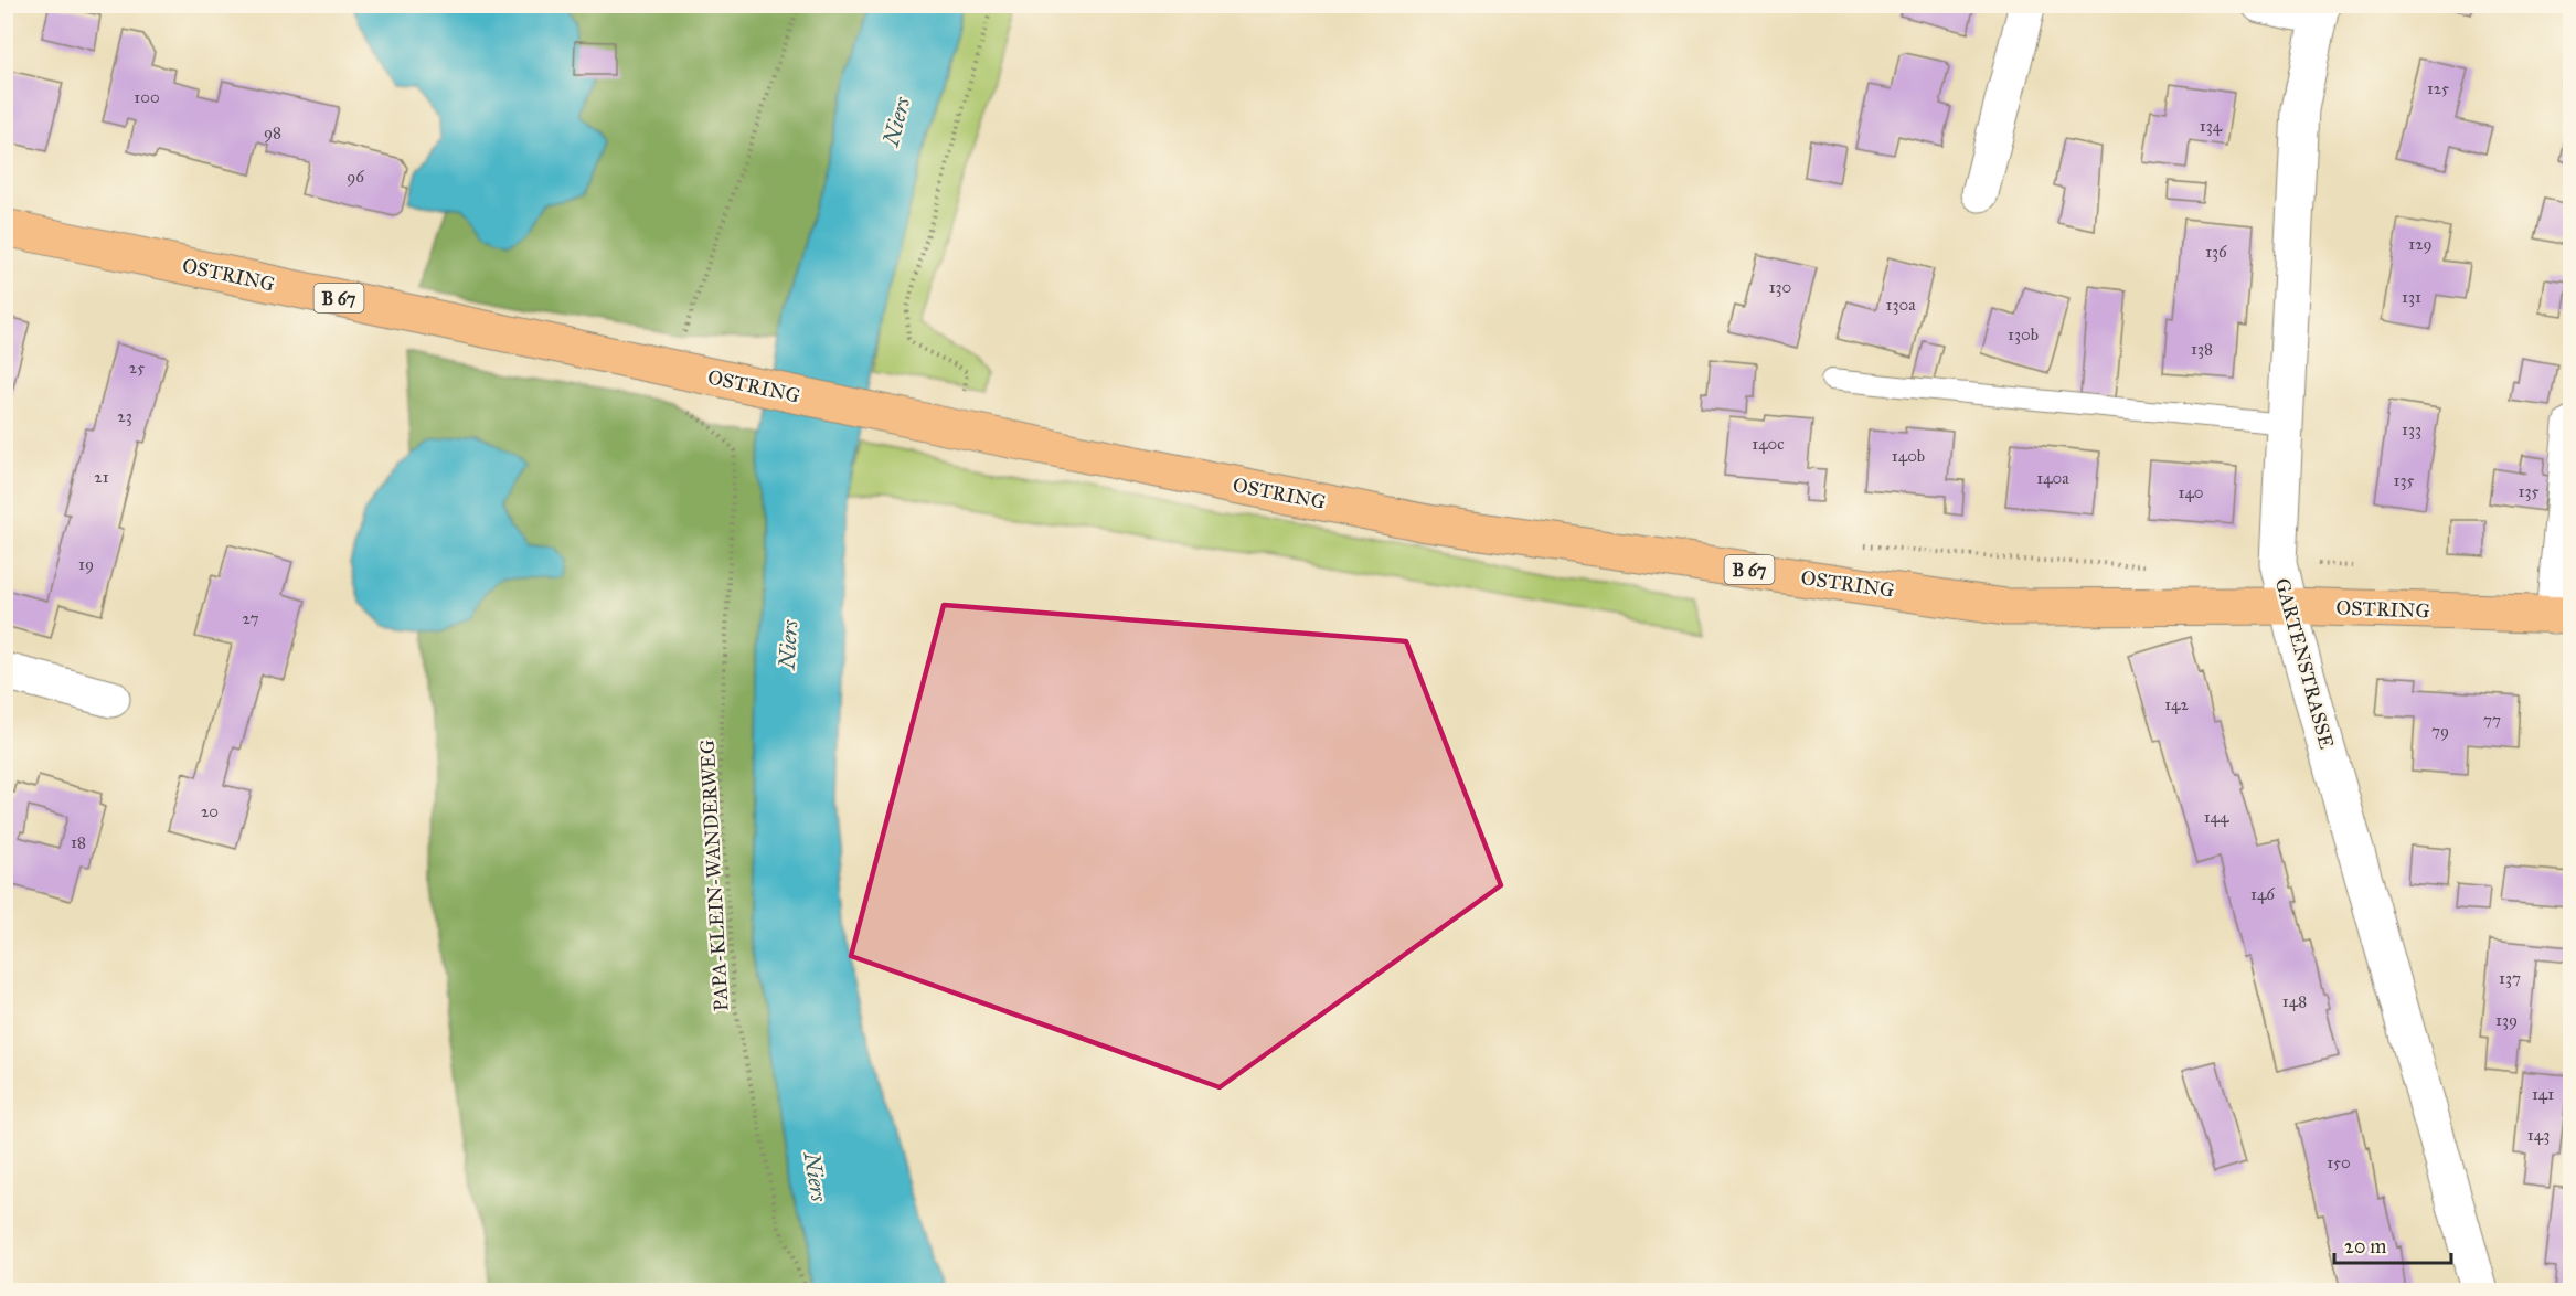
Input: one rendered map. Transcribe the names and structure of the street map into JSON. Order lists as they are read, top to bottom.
{
  "streets": {
    "main road": ["OSTRING", "B 67"],
    "street": ["GARTENSTRASSE"],
    "path": ["PAPA-KLEIN-WANDERWEG"]
  },
  "crossings": [
    ["OSTRING", "GARTENSTRASSE"]
  ],
  "water": ["Niers"],
  "house_numbers": [
    "125",
    "100",
    "134",
    "98",
    "96",
    "129",
    "136",
    "130",
    "131",
    "130a",
    "130b",
    "138",
    "25",
    "23",
    "133",
    "140c",
    "140b",
    "21",
    "140a",
    "135",
    "135",
    "140",
    "19",
    "27",
    "142",
    "77",
    "79",
    "20",
    "144",
    "18",
    "146",
    "137",
    "148",
    "139",
    "141",
    "143",
    "150"
  ],
  "scale_bar": "20 m"
}
